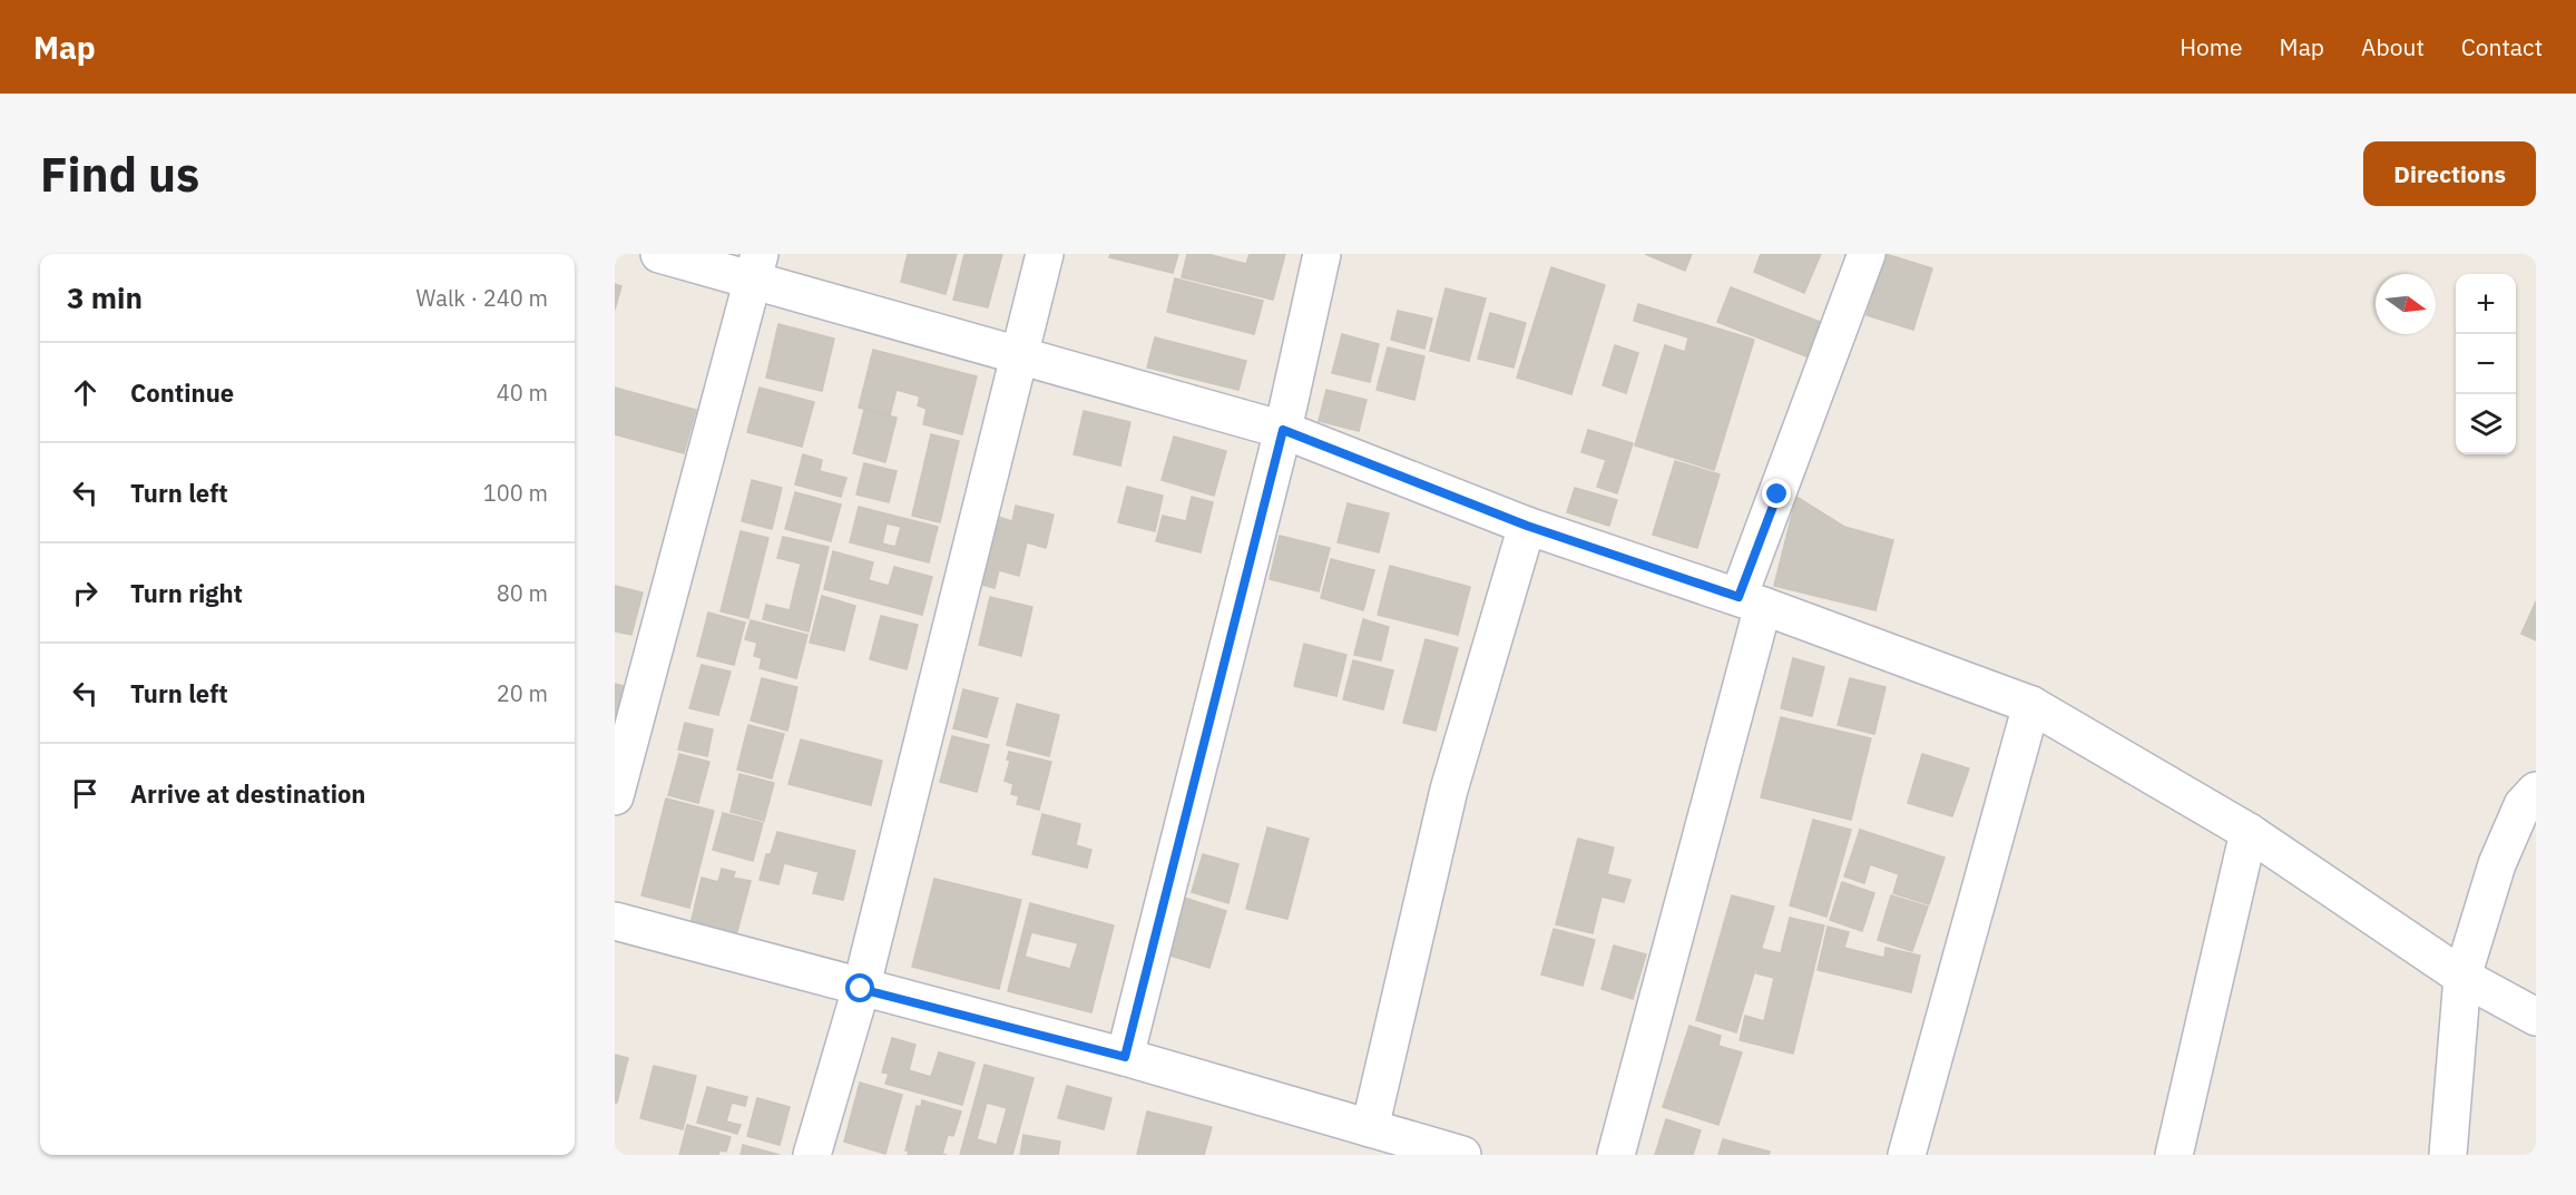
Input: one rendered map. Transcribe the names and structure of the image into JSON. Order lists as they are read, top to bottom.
{
  "north": "right",
  "page": {
    "header": "Map",
    "nav": [
      "Home",
      "Map",
      "About",
      "Contact"
    ],
    "buttons": "Directions",
    "title": "Find us",
    "heading": ["3 min", "Walk · 240 m"],
    "map_buttons": ["+", "−"],
    "list": [
      ["Continue", "40 m"],
      ["Turn left", "100 m"],
      ["Turn right", "80 m"],
      ["Turn left", "20 m"],
      "Arrive at destination"
    ]
  }
}
